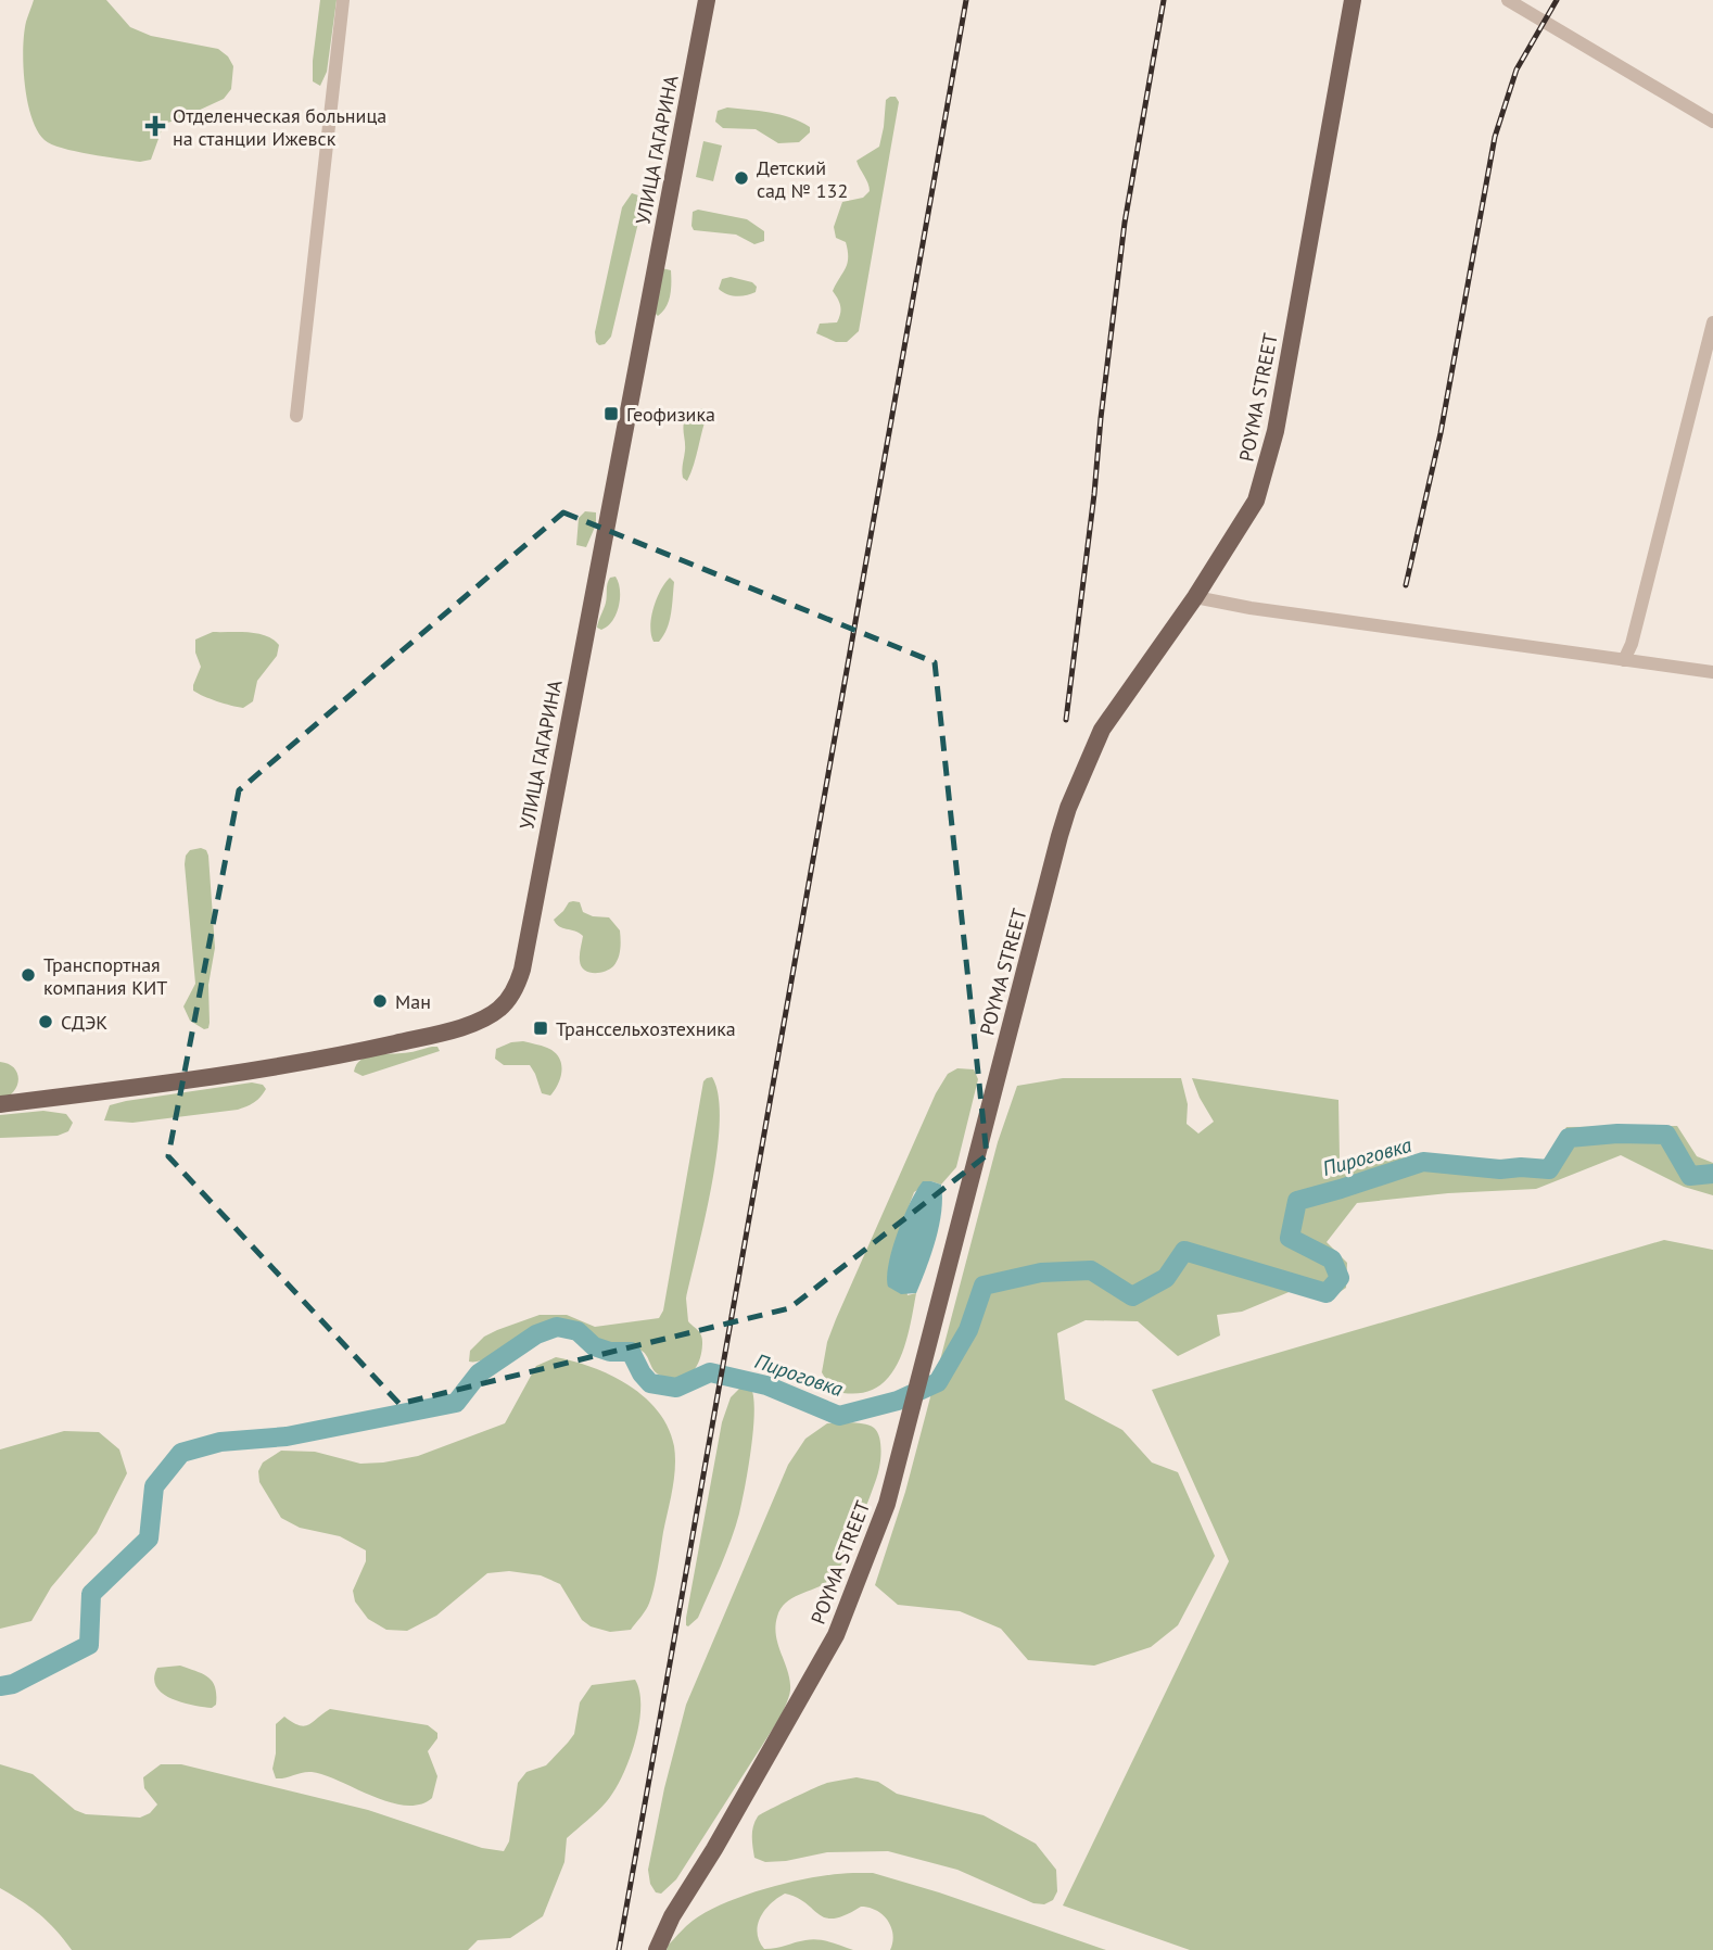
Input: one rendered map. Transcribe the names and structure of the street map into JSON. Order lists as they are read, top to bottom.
{
  "streets": {
    "main road": ["УЛИЦА ГАГАРИНА", "POYMA STREET"]
  },
  "water": ["Пироговка"],
  "places": {
    "health": ["Отделенческая больница на станции Ижевск"],
    "other": [
      "Детский сад № 132",
      "Транспортная компания КИТ",
      "Ман",
      "СДЭК"
    ],
    "transit": ["Геофизика", "Транссельхозтехника"]
  }
}
